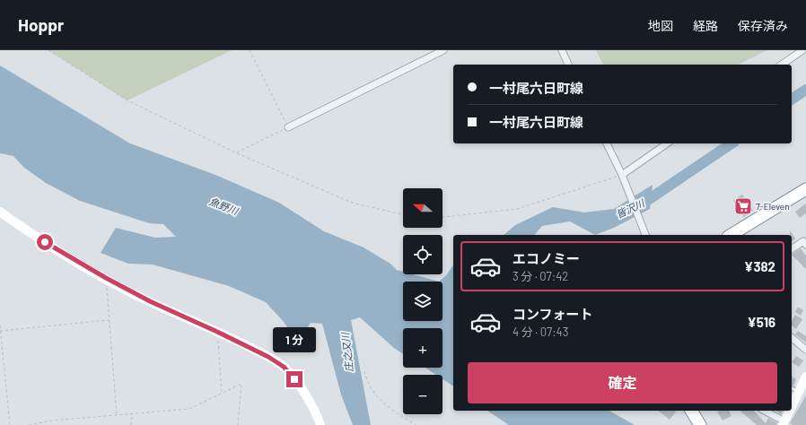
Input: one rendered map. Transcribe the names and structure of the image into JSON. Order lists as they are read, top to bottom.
{
  "water": ["魚野川", "皆沢川", "庄之又川"],
  "places": {
    "supermarket": ["7-Eleven"]
  },
  "north": "left",
  "page": {
    "header": "Hoppr",
    "nav": ["地図", "経路", "保存済み"],
    "banner": ["一村尾六日町線", "一村尾六日町線"],
    "map_buttons": ["+", "−"],
    "list": [
      {
        "name": "エコノミー",
        "note": "3 分 · 07:42",
        "value": "¥382"
      },
      {
        "name": "コンフォート",
        "note": "4 分 · 07:43",
        "value": "¥516"
      }
    ],
    "bubble": "1 分",
    "buttons": "確定"
  }
}
